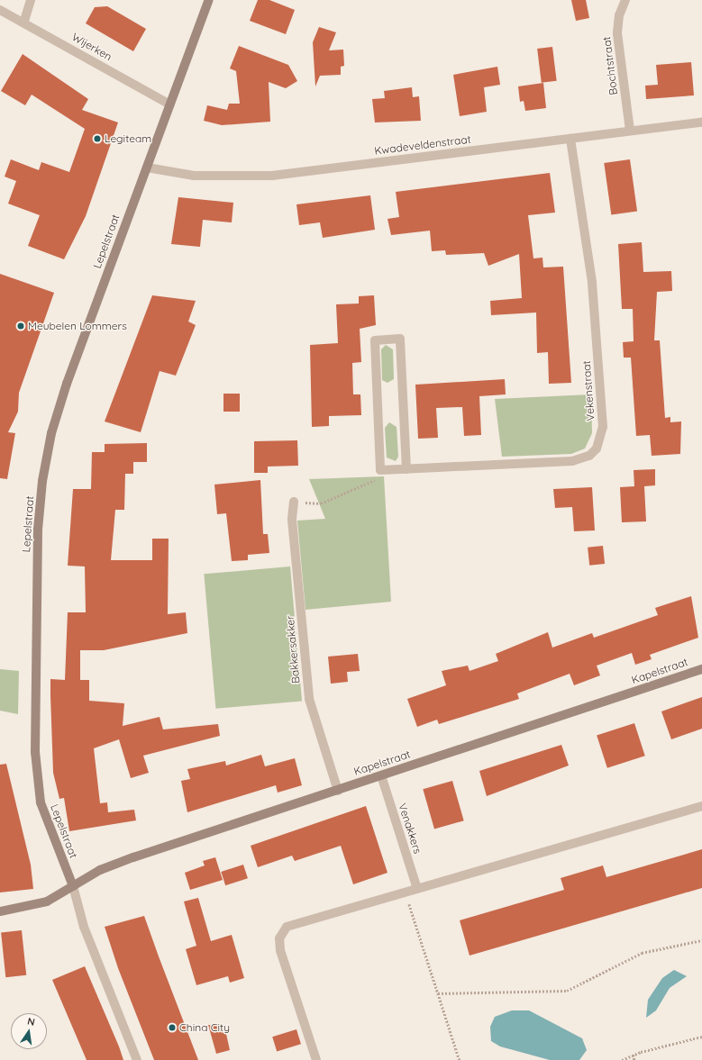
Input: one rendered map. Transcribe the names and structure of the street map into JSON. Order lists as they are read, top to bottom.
{
  "streets": {
    "main road": ["Lepelstraat", "Kapelstraat"],
    "street": [
      "Wijerken",
      "Bochtstraat",
      "Kwadeveldenstraat",
      "Vekenstraat",
      "Bakkersakker",
      "Venakkers"
    ]
  },
  "crossings": [
    ["Wijerken", "Lepelstraat"],
    ["Bochtstraat", "Kwadeveldenstraat"],
    ["Kwadeveldenstraat", "Lepelstraat"],
    ["Kwadeveldenstraat", "Vekenstraat"],
    ["Lepelstraat", "Kapelstraat"],
    ["Bakkersakker", "Kapelstraat"],
    ["Kapelstraat", "Venakkers"]
  ],
  "places": ["Legiteam", "Meubelen Lommers", "China City"],
  "north": "top"
}
